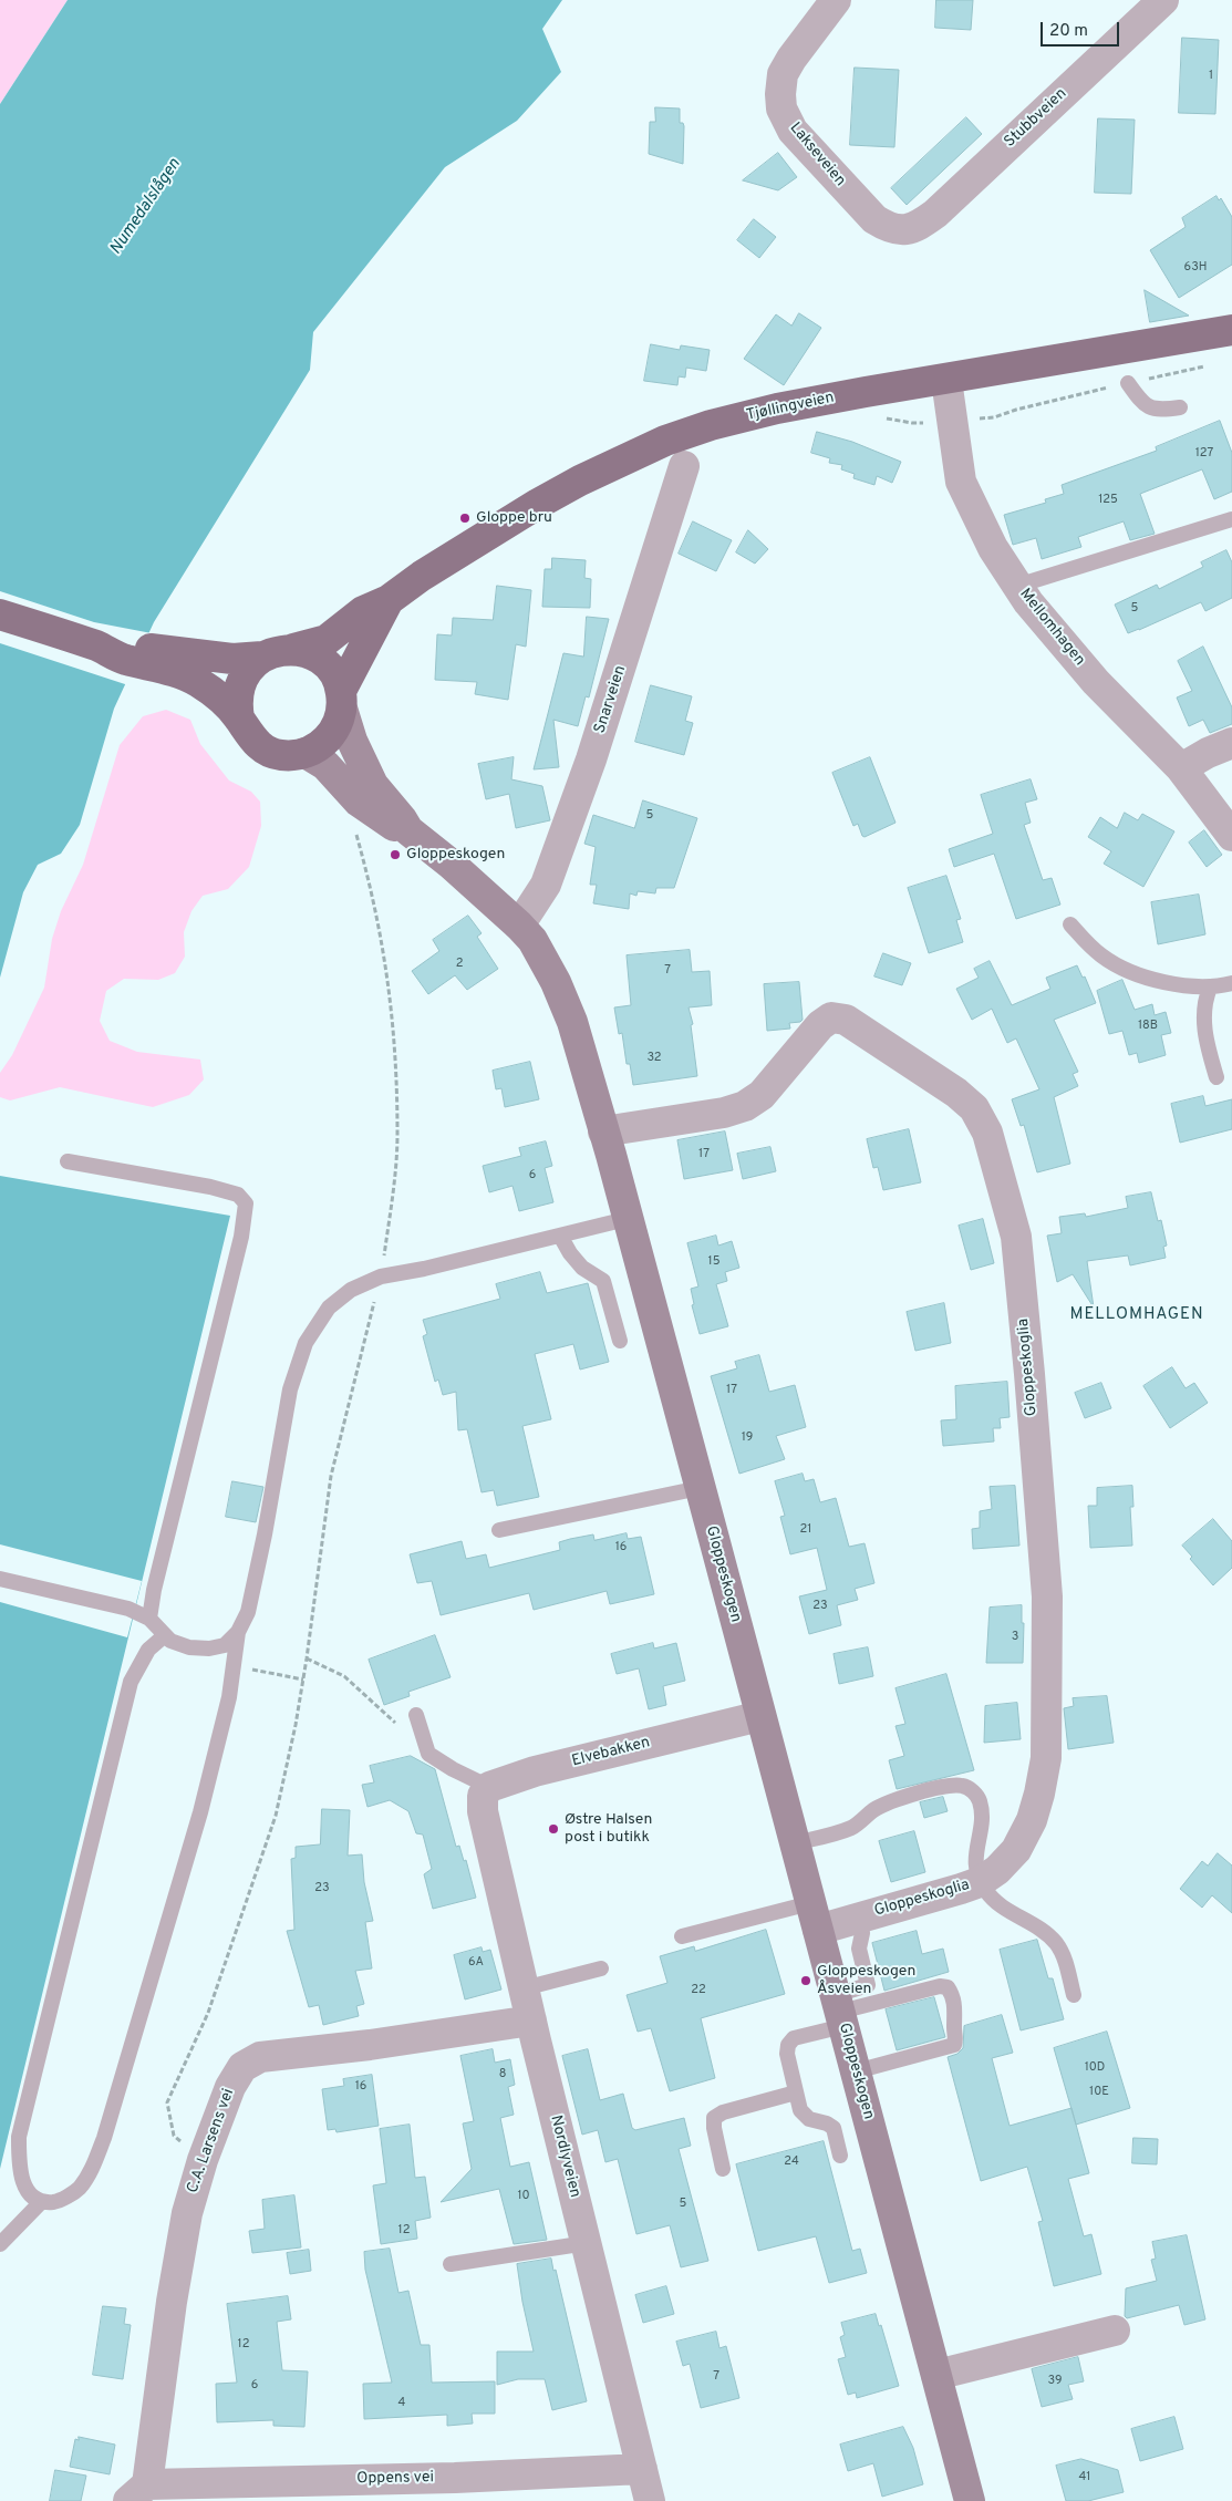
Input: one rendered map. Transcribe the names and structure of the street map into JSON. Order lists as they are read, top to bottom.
{
  "streets": {
    "main road": ["Tjøllingveien", "Gloppeskogen"],
    "street": [
      "Stubbveien",
      "Lakseveien",
      "Mellomhagen",
      "Snarveien",
      "Gloppeskoglia",
      "Elvebakken",
      "C.A. Larsens vei",
      "Nordlyveien",
      "Oppens vei"
    ]
  },
  "crossings": [
    ["Stubbveien", "Lakseveien"],
    ["Tjøllingveien", "Mellomhagen"],
    ["Tjøllingveien", "Gloppeskogen"],
    ["Snarveien", "Gloppeskogen"],
    ["Gloppeskoglia", "Gloppeskogen"],
    ["Gloppeskogen", "Elvebakken"],
    ["Elvebakken", "Nordlyveien"],
    ["C.A. Larsens vei", "Nordlyveien"],
    ["C.A. Larsens vei", "Oppens vei"],
    ["Nordlyveien", "Oppens vei"]
  ],
  "districts": ["MELLOMHAGEN"],
  "water": ["Numedalslågen"],
  "places": [
    "Gloppe bru",
    "Gloppeskogen",
    "Østre Halsen post i butikk",
    "Gloppeskogen Åsveien"
  ],
  "house_numbers": [
    "1",
    "63H",
    "127",
    "125",
    "5",
    "5",
    "2",
    "7",
    "18B",
    "32",
    "17",
    "6",
    "15",
    "17",
    "19",
    "21",
    "16",
    "23",
    "3",
    "23",
    "6A",
    "22",
    "10D",
    "8",
    "16",
    "10E",
    "24",
    "10",
    "5",
    "12",
    "12",
    "7",
    "39",
    "6",
    "4",
    "41"
  ],
  "scale_bar": "20 m"
}
